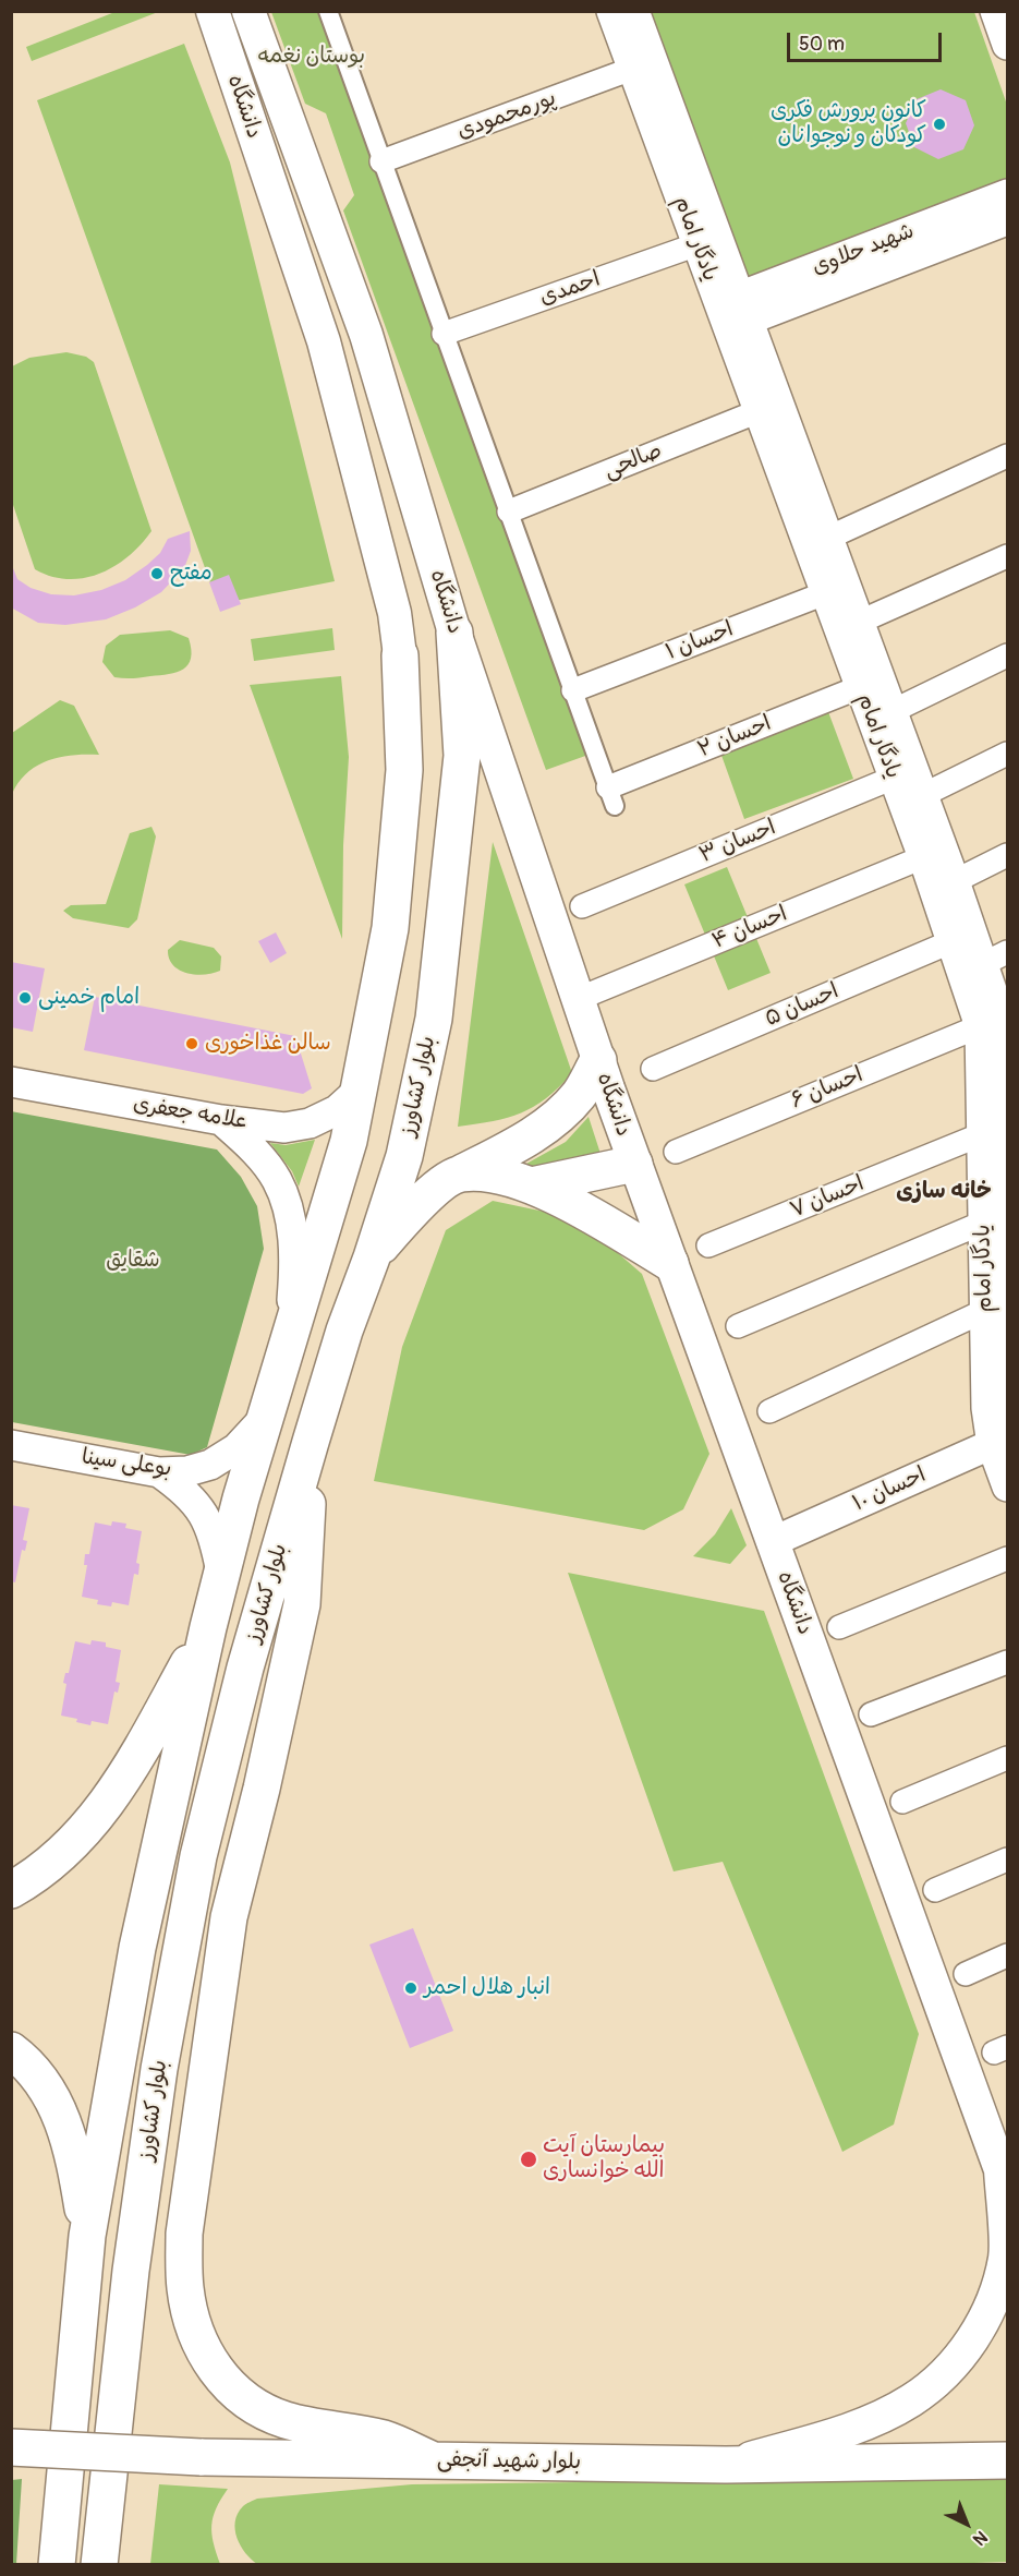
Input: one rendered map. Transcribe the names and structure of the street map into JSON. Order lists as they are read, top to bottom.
{
  "streets": {
    "main road": ["دانشگاه", "بلوار کشاورز", "بلوار شهید آنجفی"],
    "street": [
      "پورمحمودی",
      "یادگار امام",
      "شهید حلاوی",
      "احمدی",
      "صالحی",
      "احسان ۱",
      "احسان ۲",
      "احسان ۳",
      "احسان ۴",
      "احسان ۵",
      "احسان ۶",
      "علامه جعفری",
      "احسان ۷",
      "بوعلی سینا",
      "احسان ۱۰"
    ]
  },
  "crossings": [
    ["دانشگاه", "احسان ۴"],
    ["دانشگاه", "بلوار کشاورز"],
    ["دانشگاه", "احسان ۱۰"],
    ["دانشگاه", "بلوار شهید آنجفی"],
    ["پورمحمودی", "یادگار امام"],
    ["یادگار امام", "شهید حلاوی"],
    ["یادگار امام", "احمدی"],
    ["یادگار امام", "صالحی"],
    ["یادگار امام", "احسان ۱"],
    ["یادگار امام", "احسان ۲"],
    ["یادگار امام", "احسان ۳"],
    ["یادگار امام", "احسان ۴"],
    ["یادگار امام", "احسان ۵"],
    ["یادگار امام", "احسان ۶"],
    ["یادگار امام", "احسان ۷"],
    ["یادگار امام", "احسان ۱۰"],
    ["بلوار کشاورز", "علامه جعفری"],
    ["بلوار کشاورز", "بوعلی سینا"]
  ],
  "districts": ["خانه سازی"],
  "parks": ["بوستان نغمه", "شقایق"],
  "places": [
    "کانون پرورش فکری کودکان و نوجوانان",
    "مفتح",
    "امام خمینی",
    "سالن غذاخوری",
    "انبار هلال احمر",
    "بیمارستان آیت الله خوانساری"
  ],
  "scale_bar": "50 m",
  "north": "bottom right"
}
